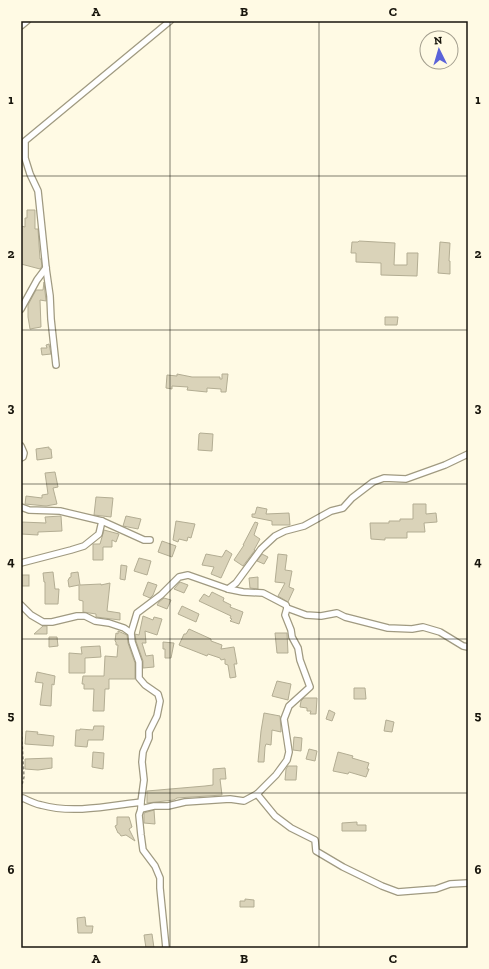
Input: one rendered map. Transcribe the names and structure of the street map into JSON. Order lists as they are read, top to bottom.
{
  "north": "top",
  "grid": {
    "columns": ["A", "B", "C"],
    "rows": [
      "1",
      "2",
      "3",
      "4",
      "5",
      "6"
    ]
  }
}
